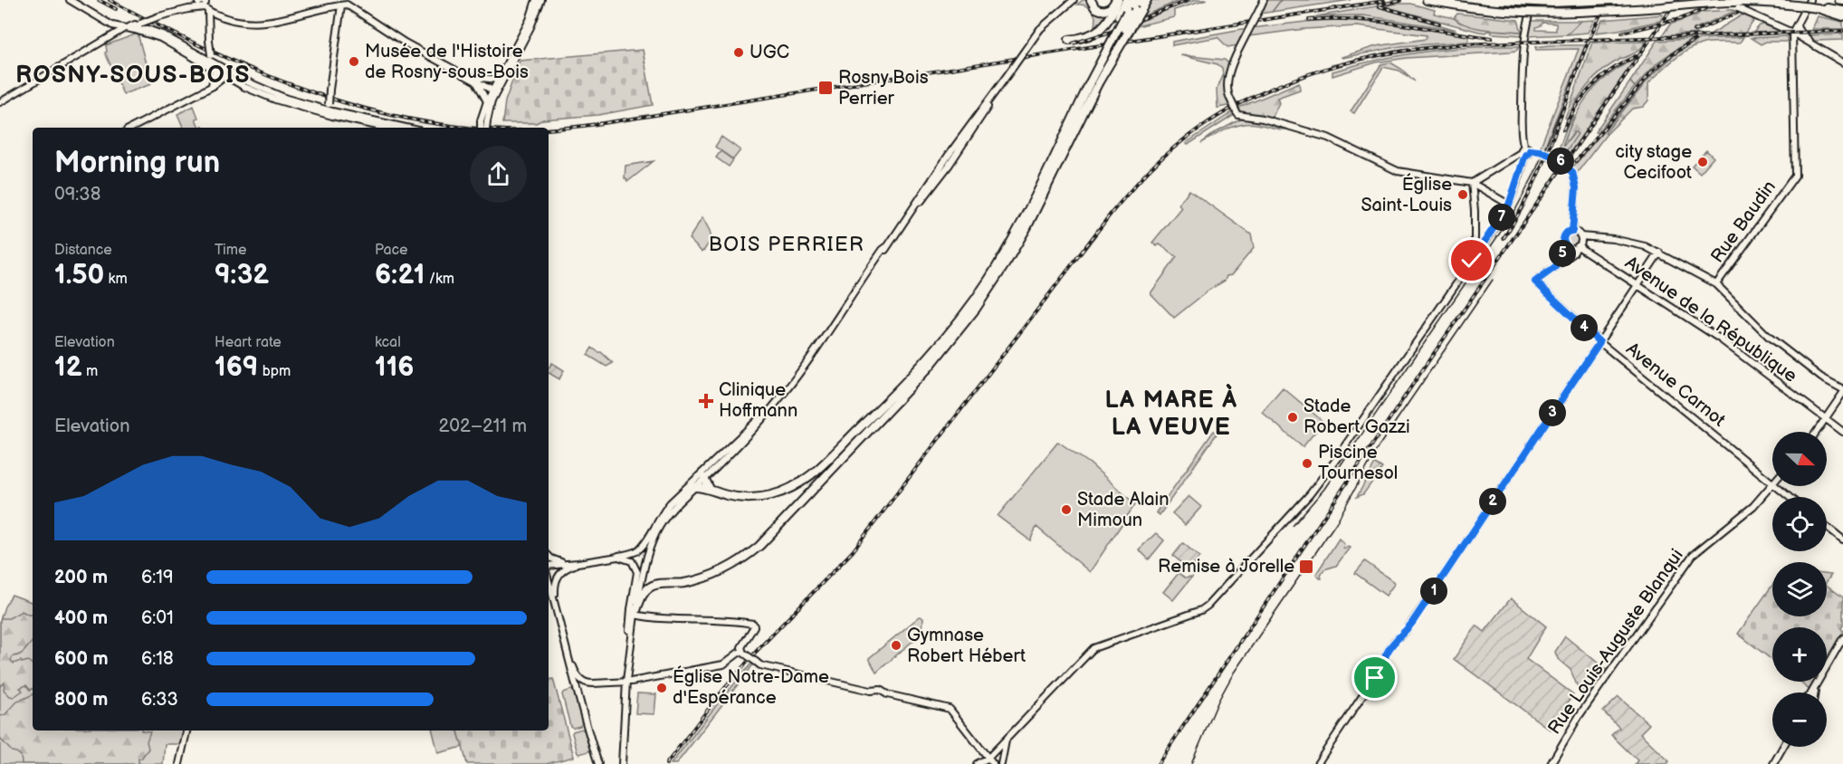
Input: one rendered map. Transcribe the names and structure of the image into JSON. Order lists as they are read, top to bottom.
{
  "streets": {
    "street": [
      "Rue Baudin",
      "Avenue de la République",
      "Avenue Carnot",
      "Rue Louis-Auguste Blanqui"
    ]
  },
  "districts": ["ROSNY-SOUS-BOIS", "BOIS PERRIER", "LA MARE À LA VEUVE"],
  "places": {
    "other": [
      "UGC",
      "Musée de l'Histoire de Rosny-sous-Bois",
      "city stage Cecifoot",
      "Église Saint-Louis",
      "Stade Robert Gazzi",
      "Piscine Tournesol",
      "Stade Alain Mimoun",
      "Gymnase Robert Hébert",
      "Église Notre-Dame d'Espérance"
    ],
    "transit": ["Rosny Bois Perrier", "Remise à Jorelle"],
    "health": ["Clinique Hoffmann"]
  },
  "north": "right",
  "page": {
    "heading": ["Morning run", "09:38"],
    "pins": [
      "6",
      "7",
      "5",
      "4",
      "3",
      "2",
      "1"
    ],
    "stats": [
      ["Distance", "1.50 km"],
      ["Time", "9:32"],
      ["Pace", "6:21 /km"],
      ["Elevation", "12 m"],
      ["Heart rate", "169 bpm"],
      ["kcal", "116"]
    ],
    "chart": ["Elevation", "202–211 m"],
    "map_buttons": ["+", "−"],
    "list": [
      {
        "name": "200 m",
        "note": "6:19"
      },
      {
        "name": "400 m",
        "note": "6:01"
      },
      {
        "name": "600 m",
        "note": "6:18"
      },
      {
        "name": "800 m",
        "note": "6:33"
      }
    ]
  }
}
